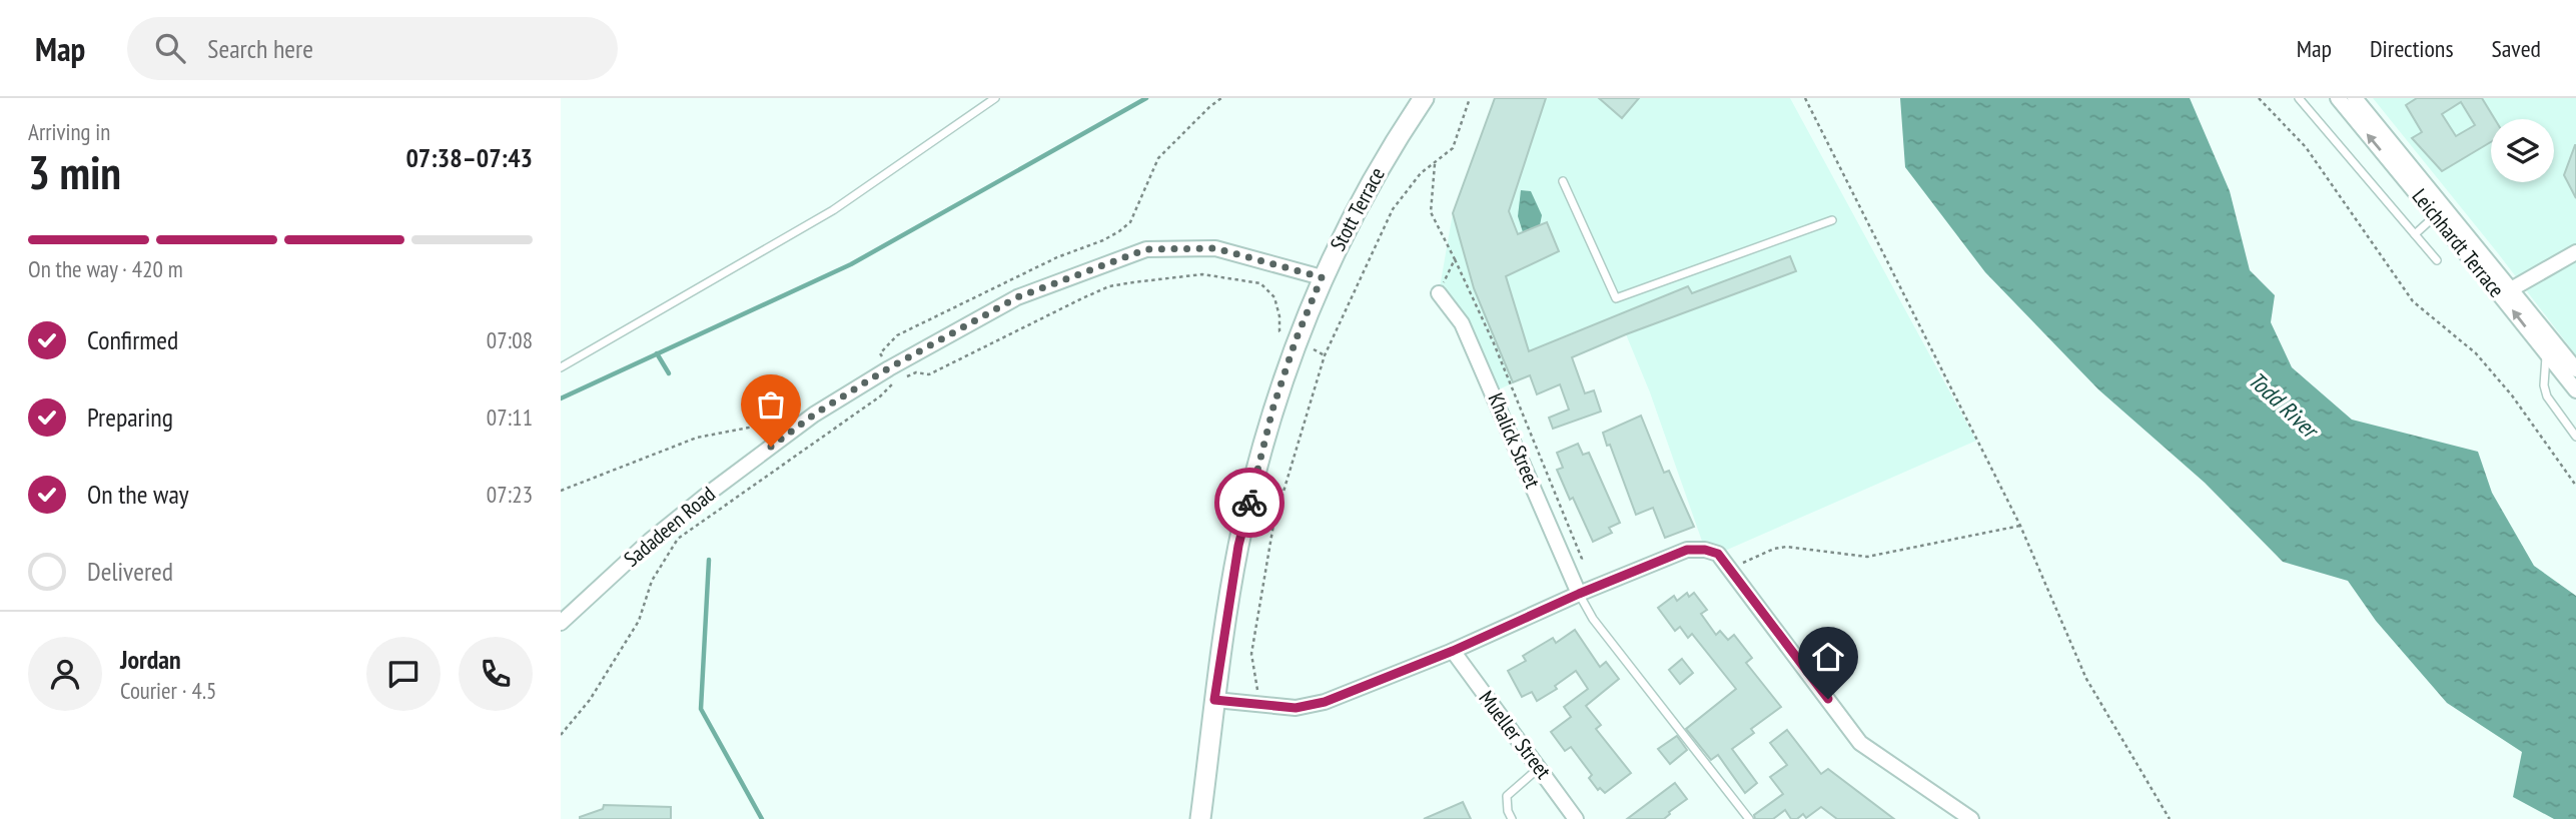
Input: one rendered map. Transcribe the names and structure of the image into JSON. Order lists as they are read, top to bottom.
{
  "streets": {
    "main road": ["Stott Terrace"],
    "street": [
      "Leichhardt Terrace",
      "Khalick Street",
      "Sadadeen Road",
      "Mueller Street"
    ]
  },
  "crossings": [
    ["Stott Terrace", "Sadadeen Road"]
  ],
  "water": ["Todd River"],
  "page": {
    "header": "Map",
    "search": "Search here",
    "nav": ["Map", "Directions", "Saved"],
    "heading": ["3 min", "Arriving in", "07:38–07:43"],
    "panel": ["Jordan", "Courier · 4.5"],
    "bar": "On the way · 420 m",
    "list": [
      ["Confirmed", "07:08"],
      ["Preparing", "07:11"],
      ["On the way", "07:23"],
      "Delivered"
    ]
  }
}
